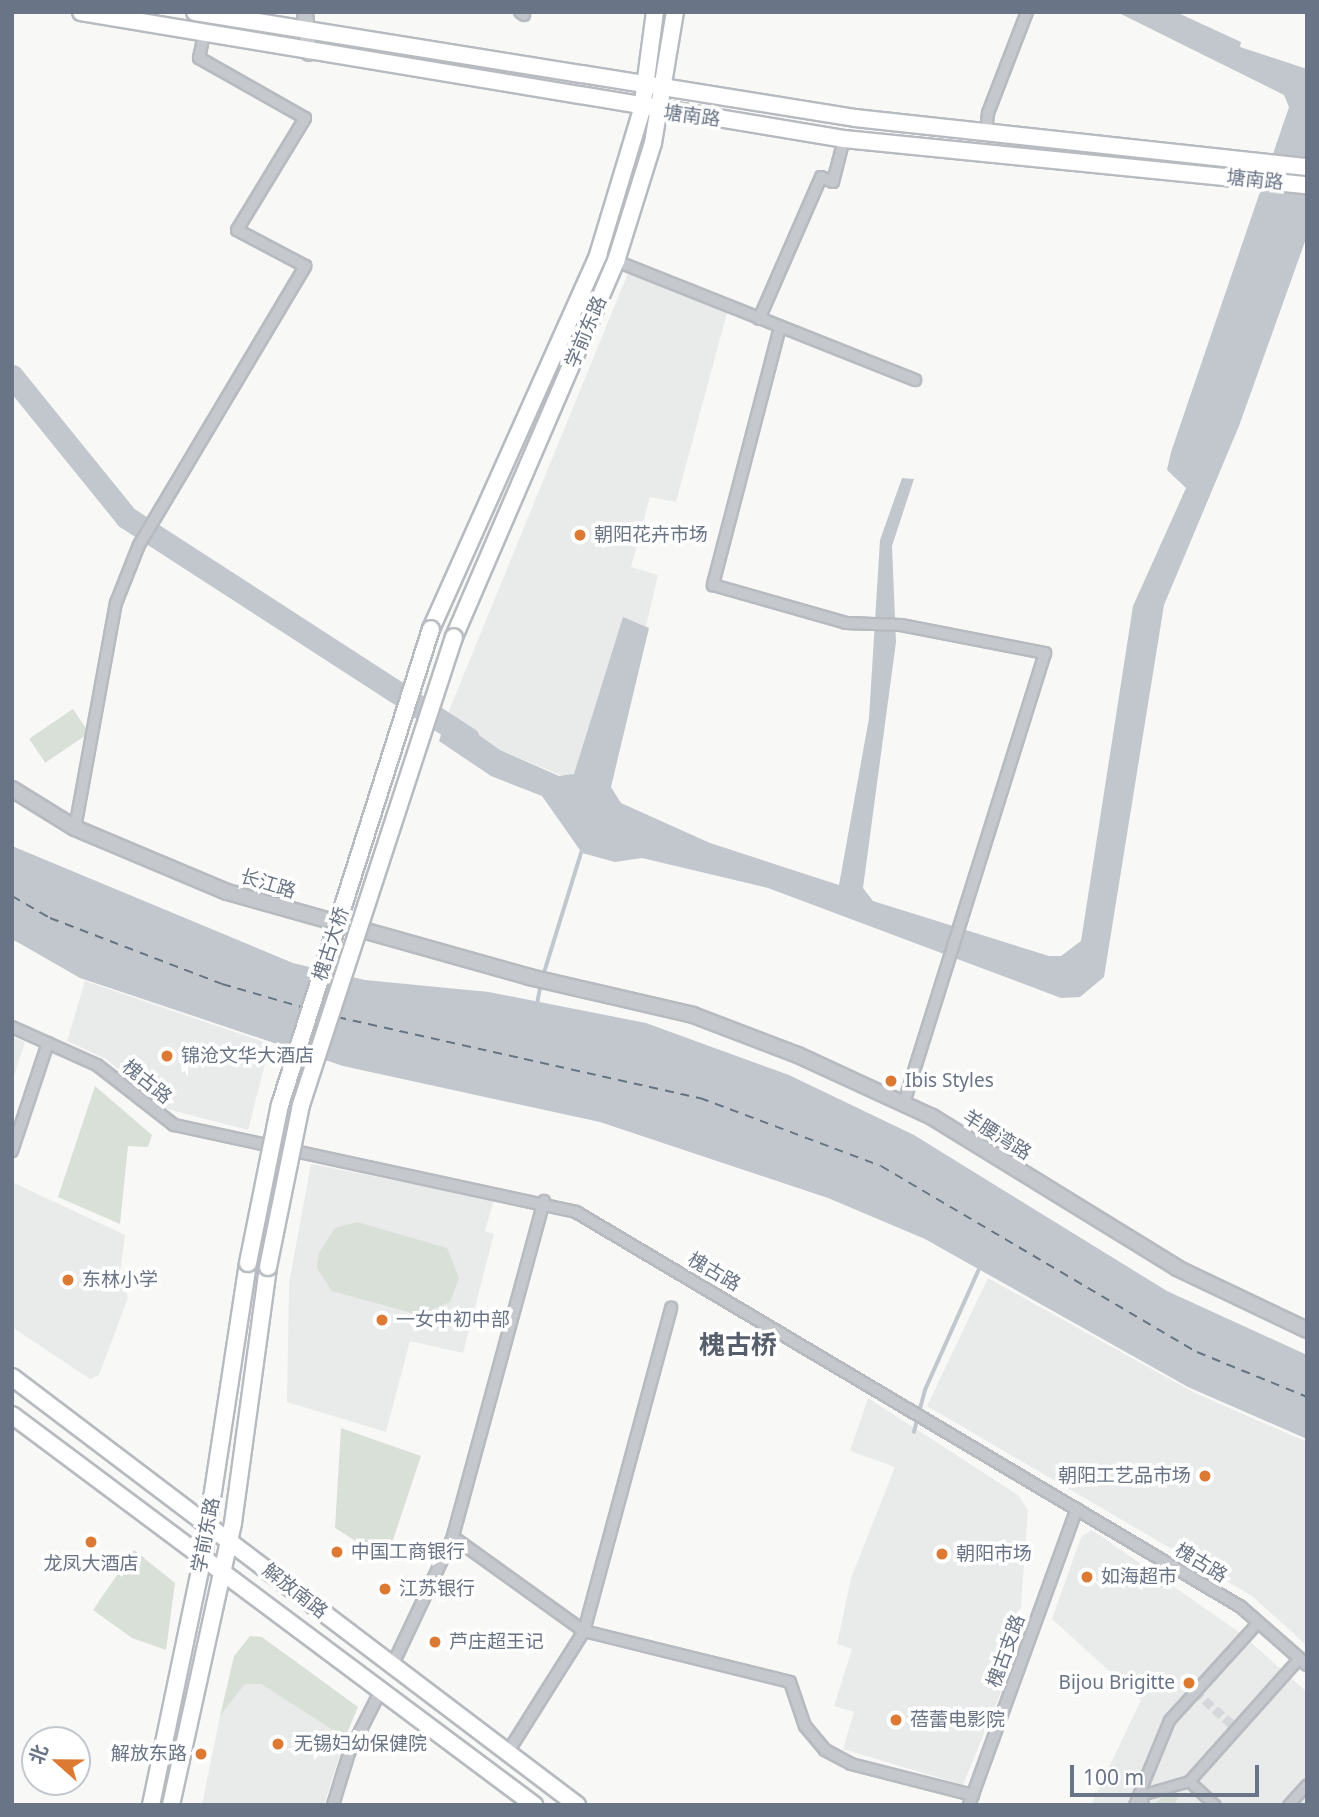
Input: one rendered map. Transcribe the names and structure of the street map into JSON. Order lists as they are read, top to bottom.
{
  "streets": {
    "main road": [
      "塘南路",
      "学前东路",
      "槐古大桥",
      "解放南路"
    ],
    "street": [
      "长江路",
      "槐古路",
      "羊腰湾路",
      "槐古支路"
    ]
  },
  "crossings": [
    ["塘南路", "学前东路"],
    ["学前东路", "槐古大桥"],
    ["学前东路", "解放南路"],
    ["长江路", "羊腰湾路"],
    ["槐古路", "槐古支路"]
  ],
  "districts": ["槐古桥"],
  "places": [
    "朝阳花卉市场",
    "锦沧文华大酒店",
    "Ibis Styles",
    "东林小学",
    "一女中初中部",
    "朝阳工艺品市场",
    "龙凤大酒店",
    "中国工商银行",
    "朝阳市场",
    "如海超市",
    "江苏银行",
    "芦庄超王记",
    "Bijou Brigitte",
    "蓓蕾电影院",
    "无锡妇幼保健院",
    "解放东路"
  ],
  "scale_bar": "100 m",
  "north": "left"
}
